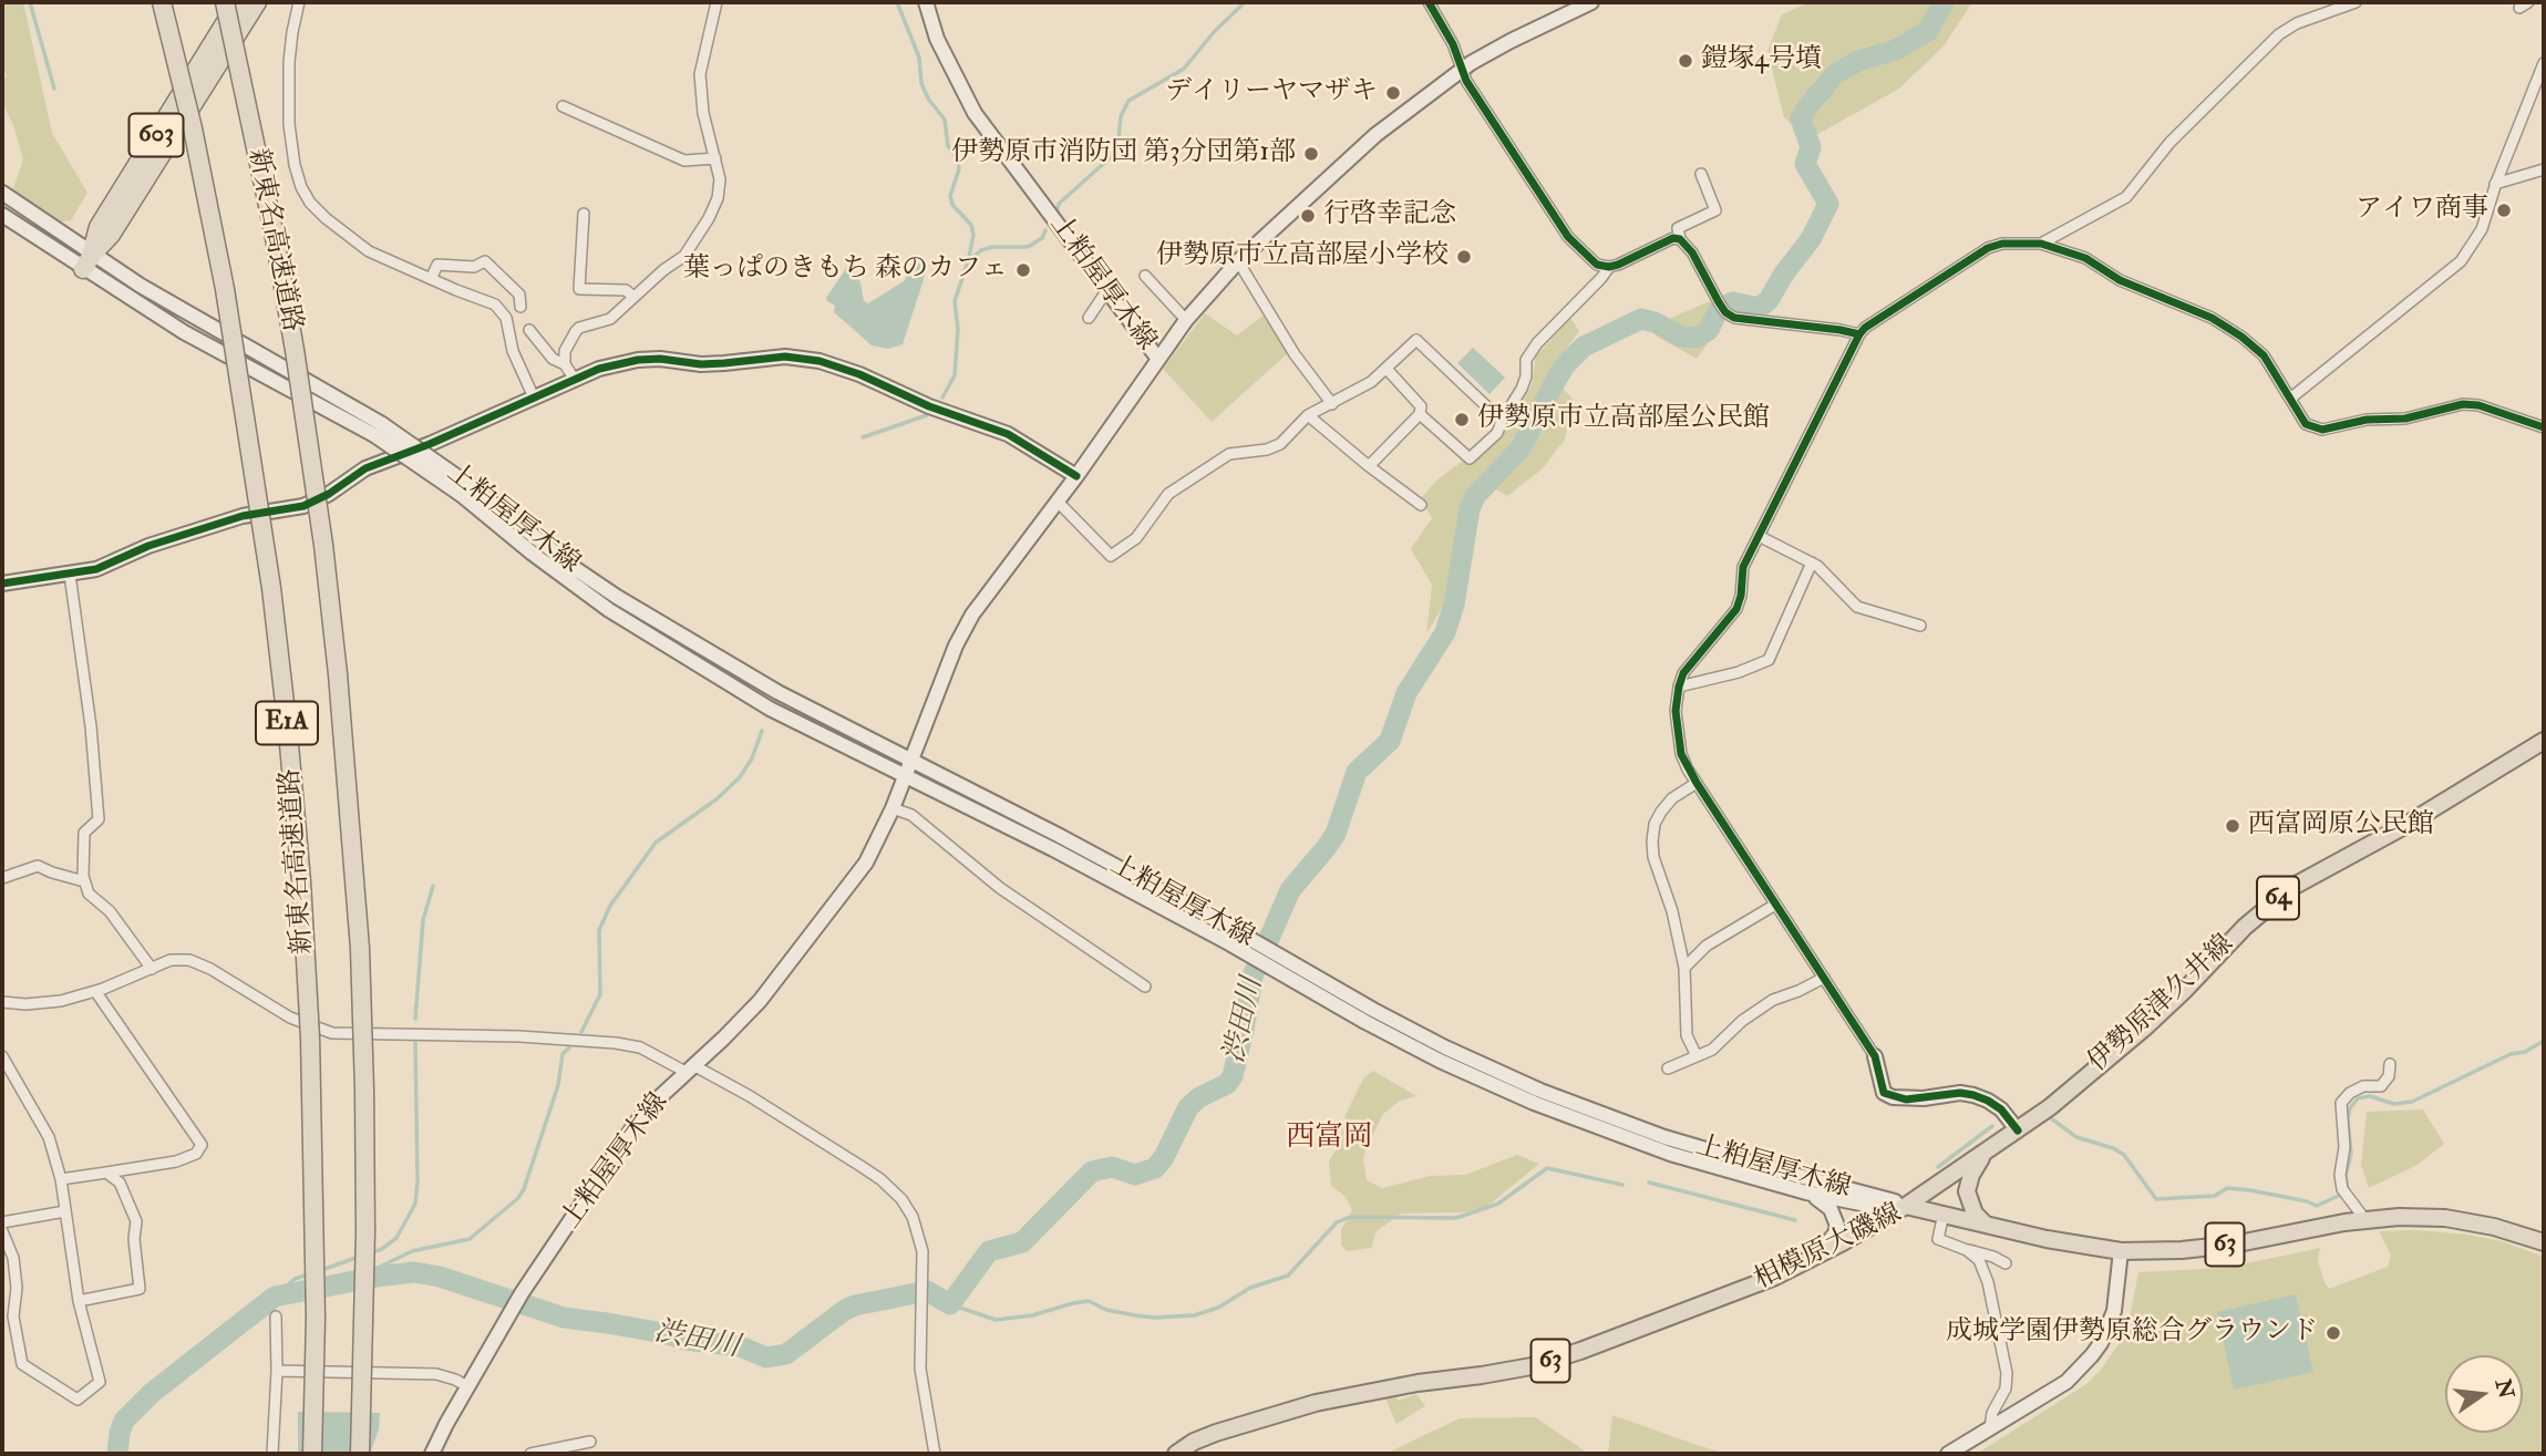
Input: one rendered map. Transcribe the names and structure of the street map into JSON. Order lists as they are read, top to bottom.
{
  "streets": {
    "highway": ["603", "新東名高速道路", "E1A"],
    "main road": [
      "上粕屋厚木線",
      "64",
      "伊勢原津久井線",
      "63",
      "相模原大磯線"
    ]
  },
  "crossings": [
    ["603", "上粕屋厚木線"],
    ["上粕屋厚木線", "伊勢原津久井線"],
    ["上粕屋厚木線", "相模原大磯線"],
    ["伊勢原津久井線", "相模原大磯線"]
  ],
  "districts": ["西富岡"],
  "water": ["渋田川"],
  "places": [
    "鎧塚4号墳",
    "デイリーヤマザキ",
    "伊勢原市消防団 第3分団第1部",
    "アイワ商事",
    "行啓幸記念",
    "伊勢原市立高部屋小学校",
    "葉っぱのきもち 森のカフェ",
    "伊勢原市立高部屋公民館",
    "西富岡原公民館",
    "成城学園伊勢原総合グラウンド"
  ],
  "north": "right"
}
